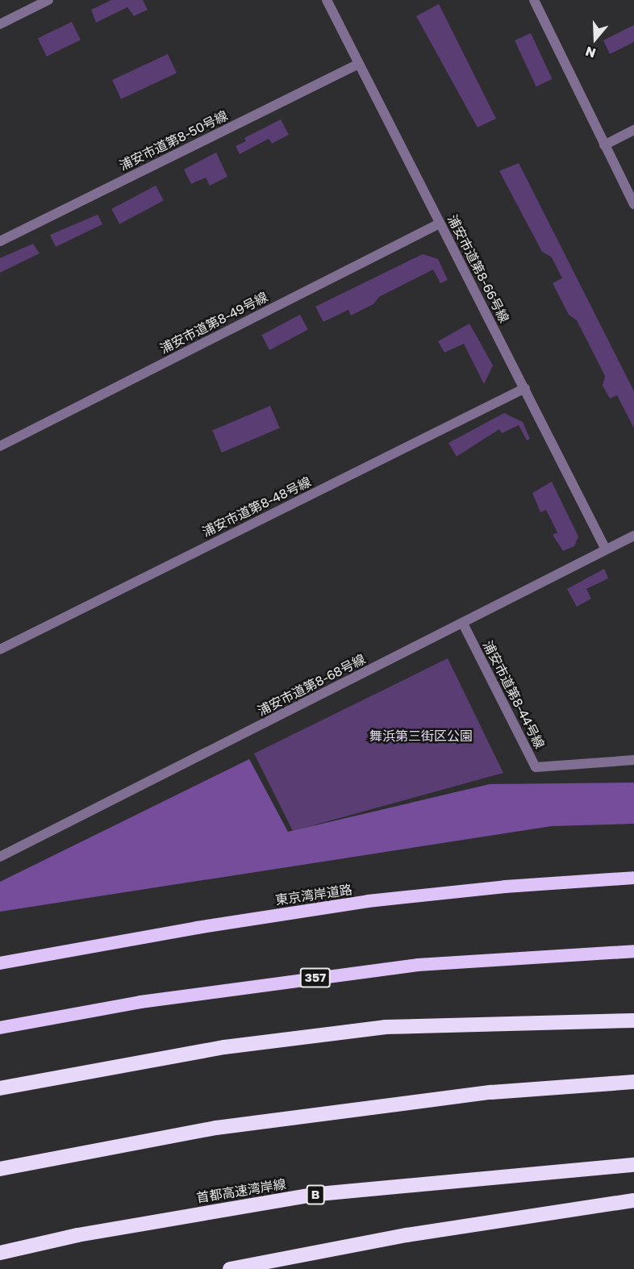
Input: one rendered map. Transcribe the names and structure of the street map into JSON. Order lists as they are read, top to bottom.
{
  "streets": {
    "highway": [
      "東京湾岸道路",
      "357",
      "首都高速湾岸線",
      "B"
    ],
    "street": [
      "浦安市道第8-50号線",
      "浦安市道第8-66号線",
      "浦安市道第8-49号線",
      "浦安市道第8-48号線",
      "浦安市道第8-68号線",
      "浦安市道第8-44号線"
    ]
  },
  "crossings": [
    ["浦安市道第8-50号線", "浦安市道第8-66号線"],
    ["浦安市道第8-66号線", "浦安市道第8-49号線"],
    ["浦安市道第8-66号線", "浦安市道第8-48号線"],
    ["浦安市道第8-66号線", "浦安市道第8-68号線"],
    ["浦安市道第8-68号線", "浦安市道第8-44号線"]
  ],
  "parks": ["舞浜第三街区公園"],
  "north": "bottom"
}
